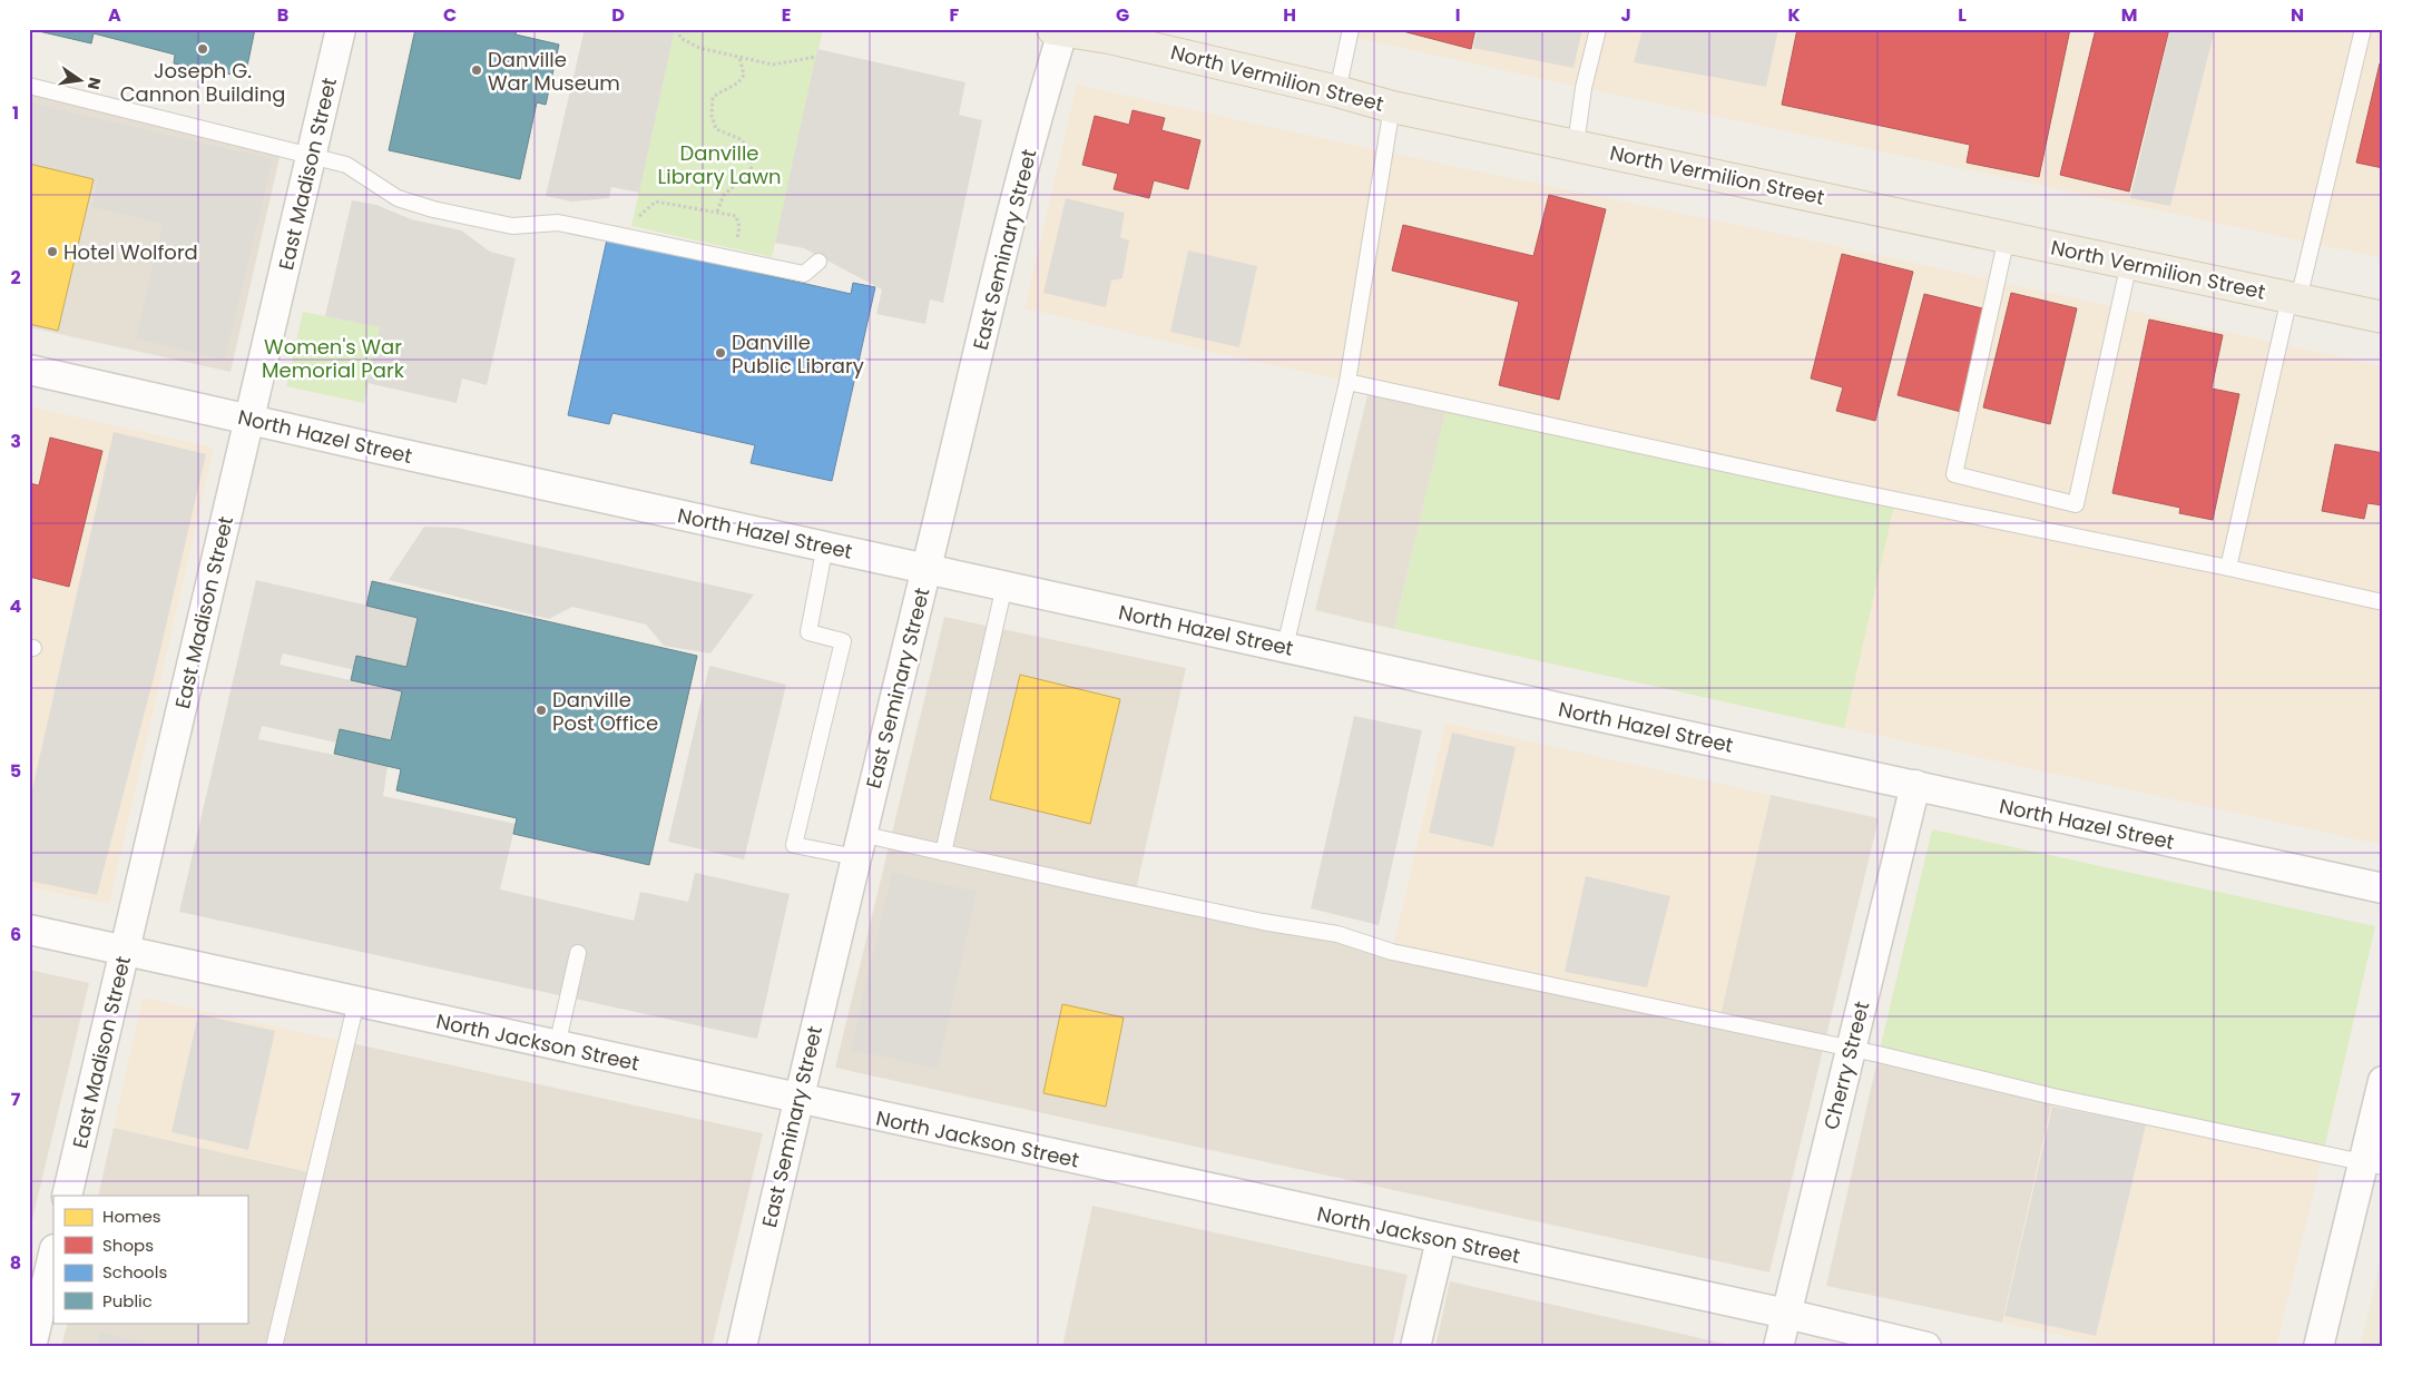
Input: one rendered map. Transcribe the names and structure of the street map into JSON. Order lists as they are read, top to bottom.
{
  "streets": {
    "main road": ["North Vermilion Street"],
    "street": [
      "East Madison Street",
      "East Seminary Street",
      "North Hazel Street",
      "North Jackson Street",
      "Cherry Street"
    ]
  },
  "crossings": [
    ["North Vermilion Street", "East Seminary Street"],
    ["East Madison Street", "North Hazel Street"],
    ["East Madison Street", "North Jackson Street"],
    ["East Seminary Street", "North Hazel Street"],
    ["East Seminary Street", "North Jackson Street"],
    ["North Hazel Street", "Cherry Street"],
    ["North Jackson Street", "Cherry Street"]
  ],
  "parks": ["Danville Library Lawn", "Women's War Memorial Park"],
  "places": [
    "Joseph G. Cannon Building",
    "Danville War Museum",
    "Hotel Wolford",
    "Danville Public Library",
    "Danville Post Office"
  ],
  "legend": [
    "Homes",
    "Shops",
    "Schools",
    "Public"
  ],
  "north": "right",
  "grid": {
    "columns": [
      "A",
      "B",
      "C",
      "D",
      "E",
      "F",
      "G",
      "H",
      "I",
      "J",
      "K",
      "L",
      "M",
      "N"
    ],
    "rows": [
      "1",
      "2",
      "3",
      "4",
      "5",
      "6",
      "7",
      "8"
    ]
  }
}
